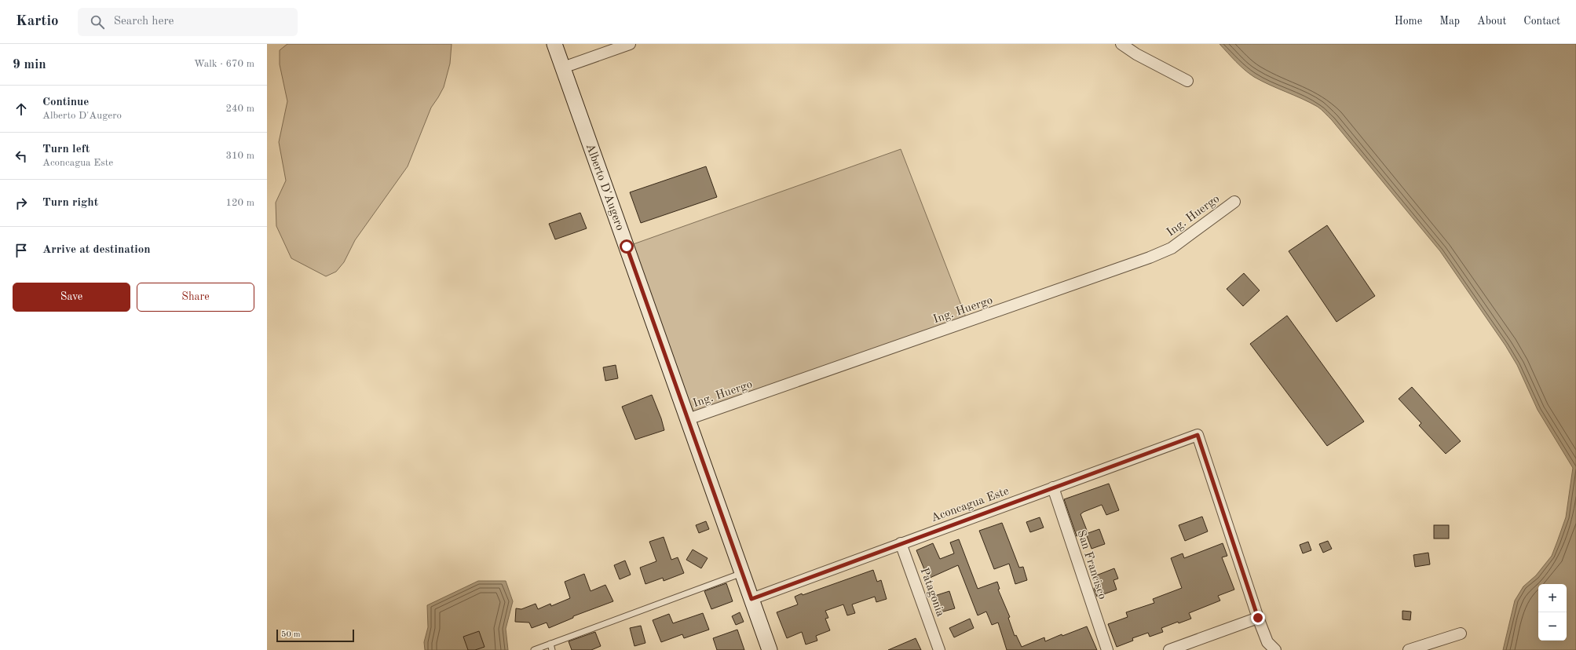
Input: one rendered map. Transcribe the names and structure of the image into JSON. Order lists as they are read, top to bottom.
{
  "streets": {
    "main road": ["Alberto D'Augero"],
    "street": [
      "Ing. Huergo",
      "Aconcagua Este",
      "San Francisco",
      "Patagonia"
    ]
  },
  "crossings": [
    ["Alberto D'Augero", "Ing. Huergo"],
    ["Alberto D'Augero", "Aconcagua Este"],
    ["Aconcagua Este", "San Francisco"],
    ["Aconcagua Este", "Patagonia"]
  ],
  "scale_bar": "50 m",
  "page": {
    "header": "Kartio",
    "search": "Search here",
    "nav": [
      "Home",
      "Map",
      "About",
      "Contact"
    ],
    "heading": ["9 min", "Walk · 670 m"],
    "list": [
      ["Continue", "Alberto D'Augero", "240 m"],
      ["Turn left", "Aconcagua Este", "310 m"],
      ["Turn right", "120 m"],
      "Arrive at destination"
    ],
    "buttons": ["Save", "Share"],
    "map_buttons": ["+", "−"],
    "scale": "50 m"
  }
}
